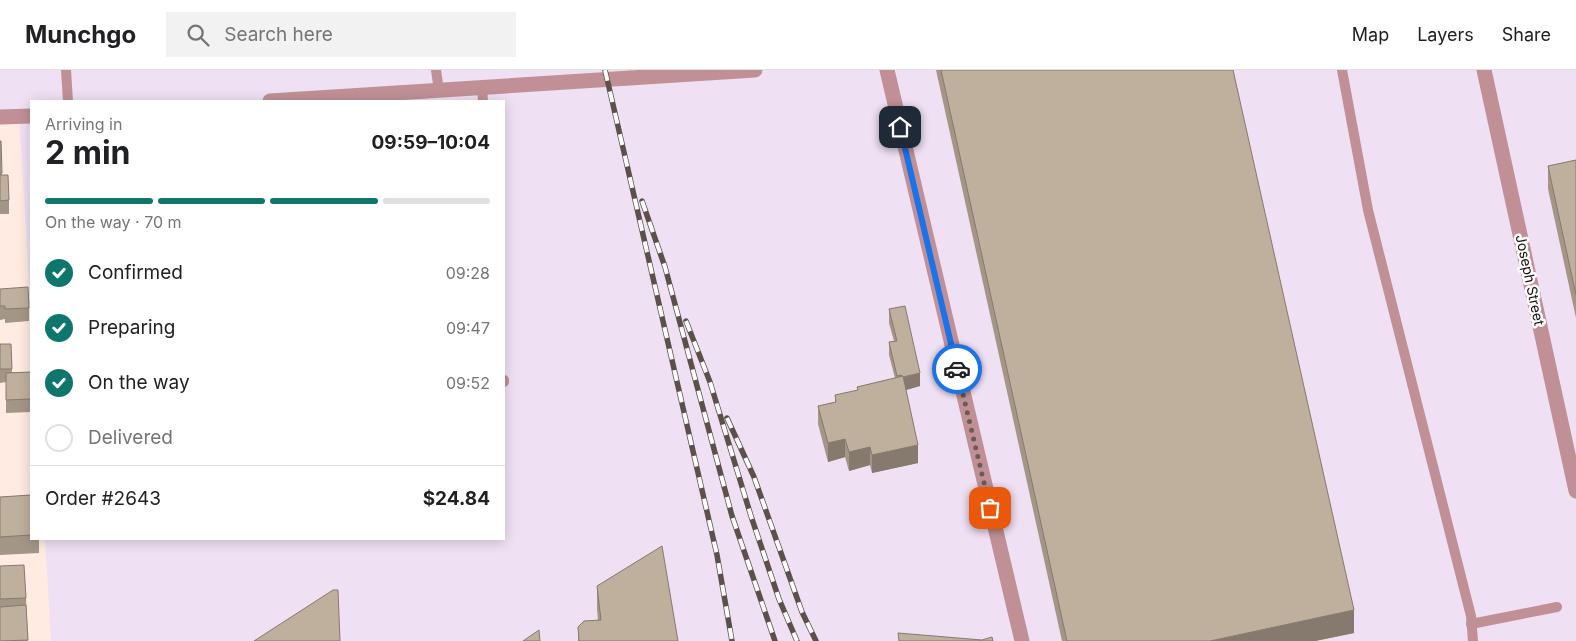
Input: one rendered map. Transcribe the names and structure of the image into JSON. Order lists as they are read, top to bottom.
{
  "streets": {
    "street": ["Joseph Street"]
  },
  "page": {
    "header": "Munchgo",
    "search": "Search here",
    "nav": ["Map", "Layers", "Share"],
    "heading": ["2 min", "Arriving in", "09:59–10:04"],
    "panel": ["Order #2643", "$24.84"],
    "bar": "On the way · 70 m",
    "list": [
      ["Confirmed", "09:28"],
      ["Preparing", "09:47"],
      ["On the way", "09:52"],
      "Delivered"
    ]
  }
}
